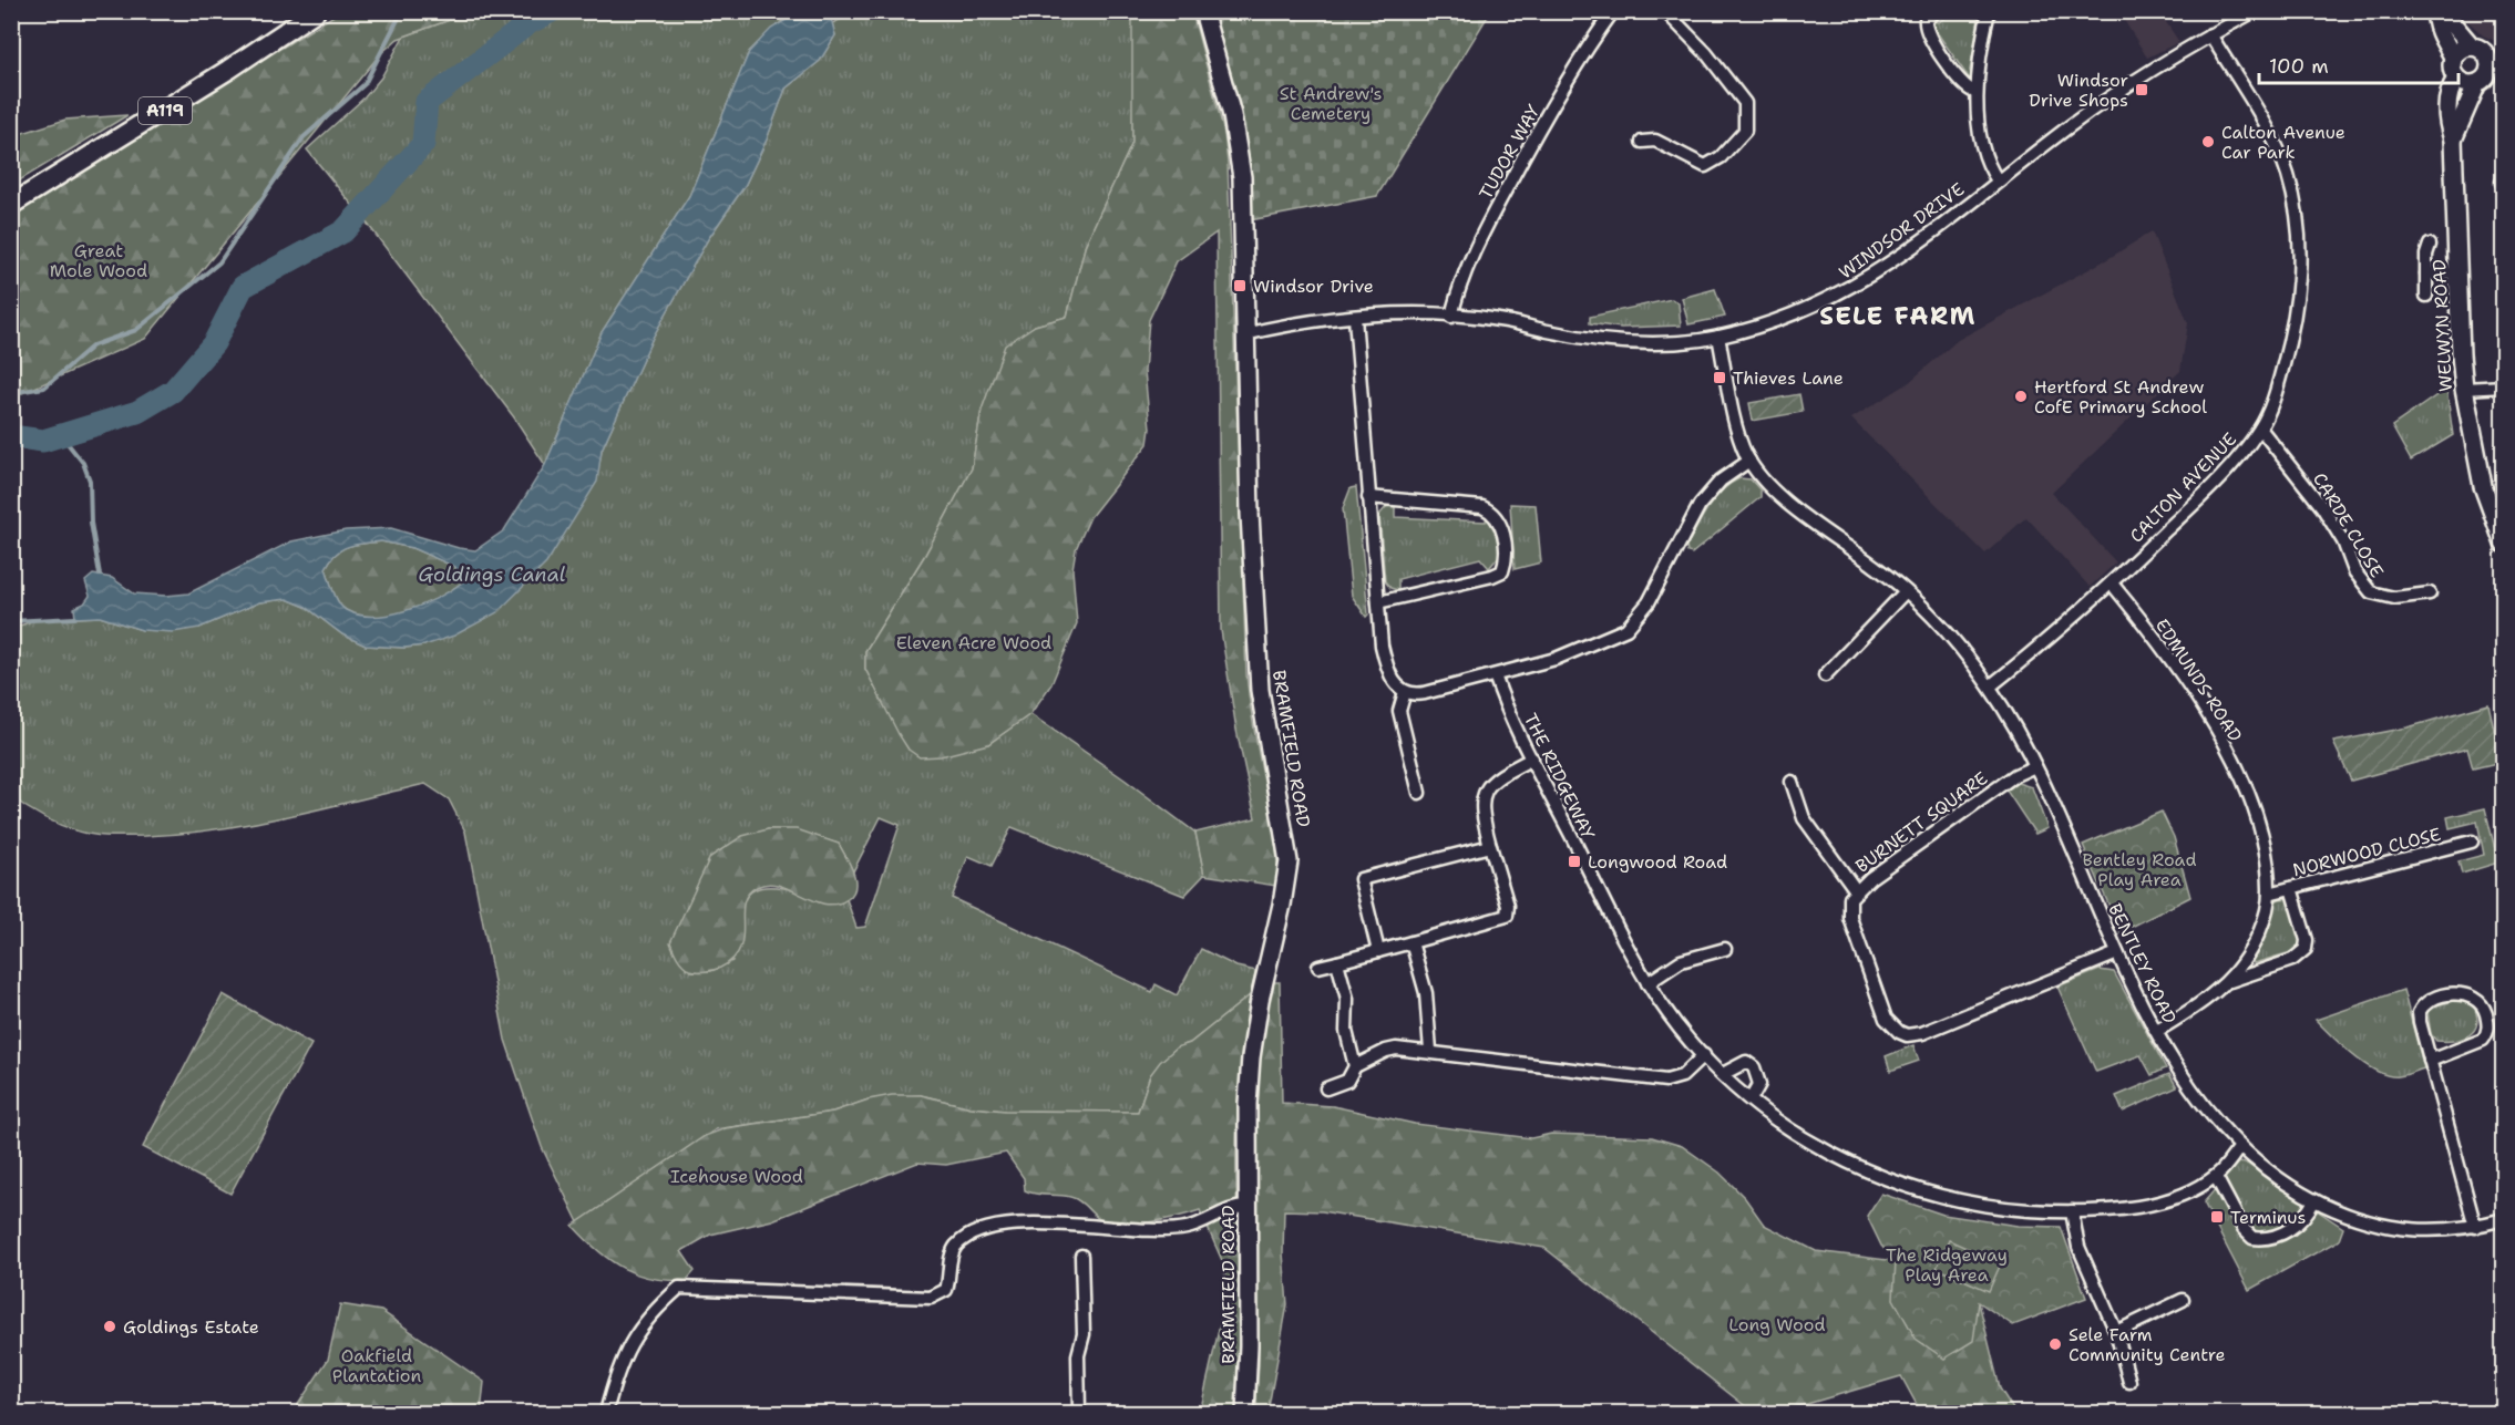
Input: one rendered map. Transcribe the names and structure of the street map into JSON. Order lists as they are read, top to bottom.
{
  "streets": {
    "main road": ["A119"],
    "street": [
      "TUDOR WAY",
      "WINDSOR DRIVE",
      "WELWYN ROAD",
      "CALTON AVENUE",
      "CARDE CLOSE",
      "EDMUNDS ROAD",
      "BRAMFIELD ROAD",
      "THE RIDGEWAY",
      "BURNETT SQUARE",
      "NORWOOD CLOSE",
      "BENTLEY ROAD"
    ]
  },
  "crossings": [
    ["TUDOR WAY", "WINDSOR DRIVE"],
    ["WINDSOR DRIVE", "CALTON AVENUE"],
    ["WINDSOR DRIVE", "BRAMFIELD ROAD"],
    ["WINDSOR DRIVE", "BENTLEY ROAD"],
    ["CALTON AVENUE", "CARDE CLOSE"],
    ["CALTON AVENUE", "EDMUNDS ROAD"],
    ["CALTON AVENUE", "BENTLEY ROAD"],
    ["EDMUNDS ROAD", "NORWOOD CLOSE"],
    ["EDMUNDS ROAD", "BENTLEY ROAD"],
    ["THE RIDGEWAY", "BENTLEY ROAD"],
    ["BURNETT SQUARE", "BENTLEY ROAD"]
  ],
  "districts": ["SELE FARM"],
  "water": ["Goldings Canal"],
  "parks": [
    "St Andrew's Cemetery",
    "Great Mole Wood",
    "Eleven Acre Wood",
    "Bentley Road Play Area",
    "Icehouse Wood",
    "The Ridgeway Play Area",
    "Long Wood",
    "Oakfield Plantation"
  ],
  "places": {
    "transit": [
      "Windsor Drive Shops",
      "Windsor Drive",
      "Thieves Lane",
      "Longwood Road",
      "Terminus"
    ],
    "other": [
      "Calton Avenue Car Park",
      "Hertford St Andrew CofE Primary School",
      "Goldings Estate",
      "Sele Farm Community Centre"
    ]
  },
  "scale_bar": "100 m"
}
